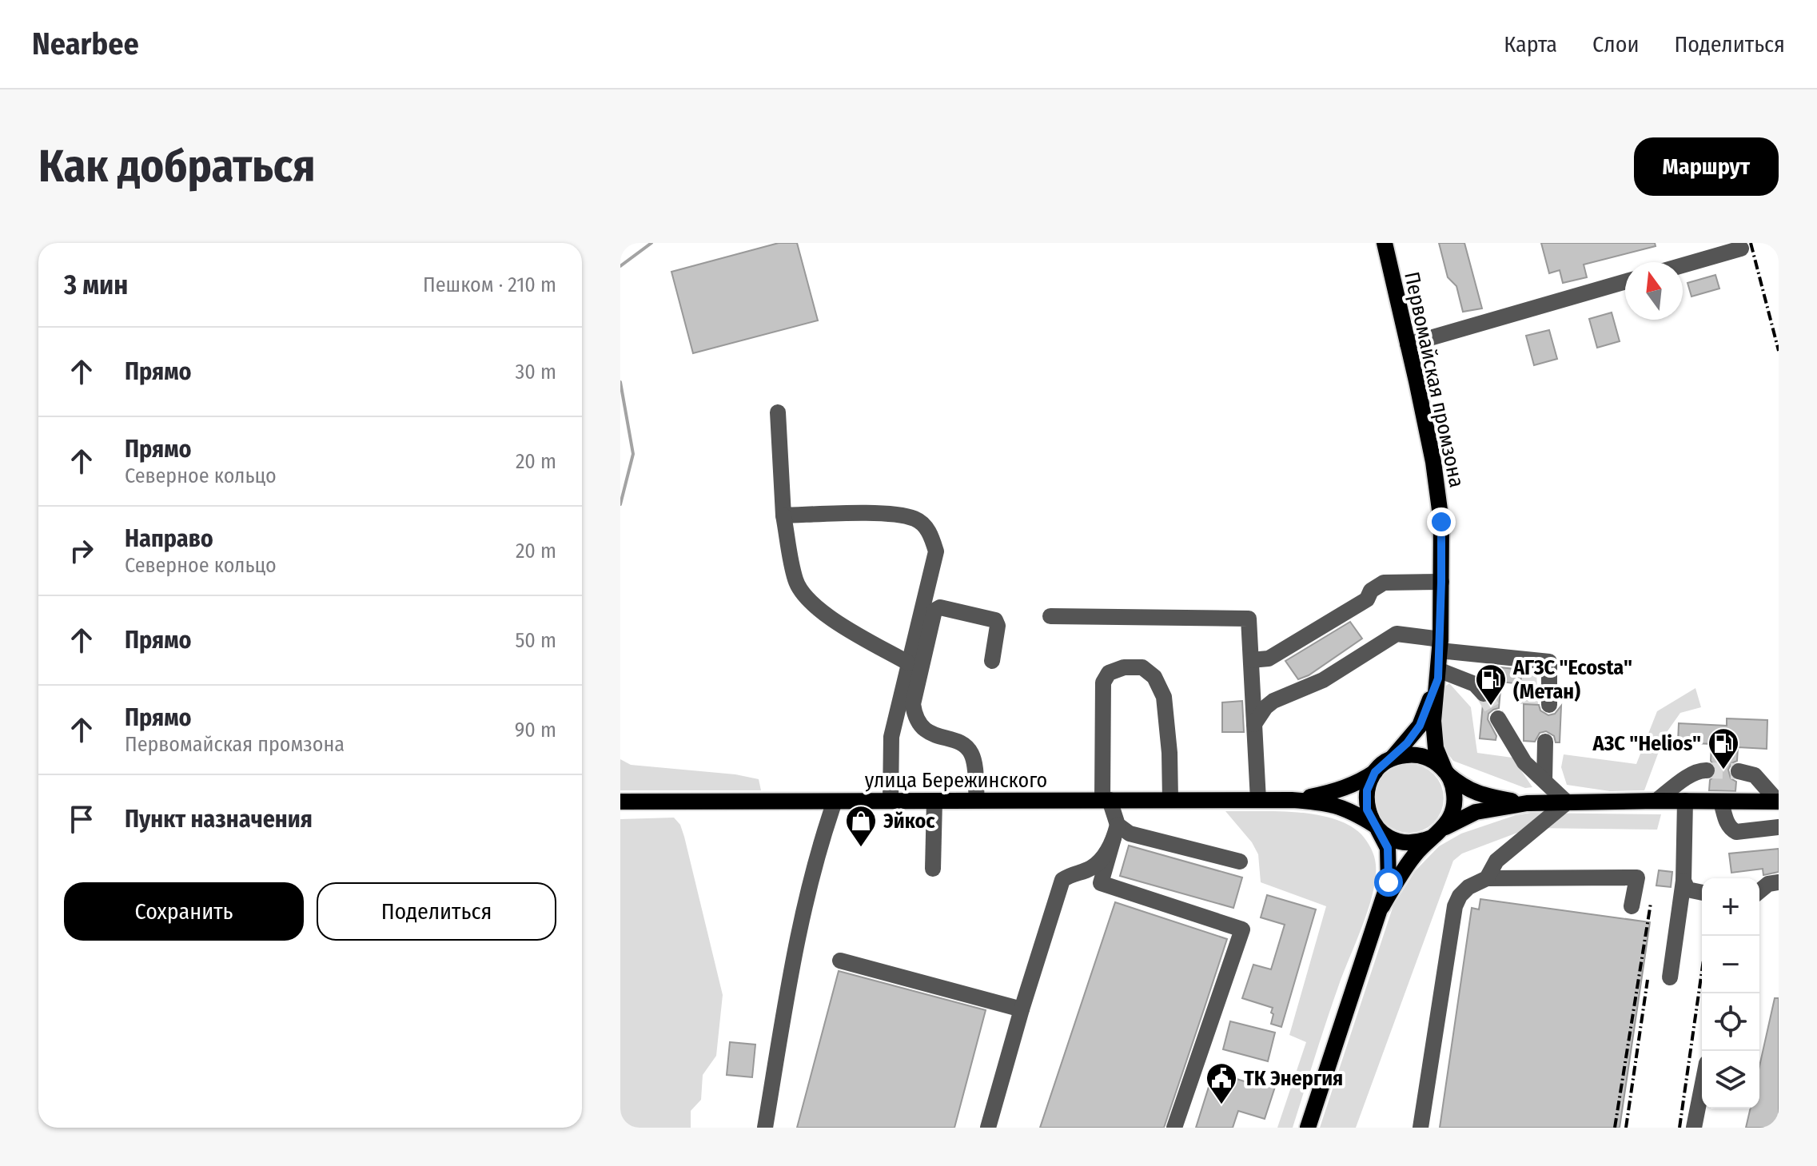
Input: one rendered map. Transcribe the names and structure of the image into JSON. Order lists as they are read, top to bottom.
{
  "streets": {
    "main road": ["Первомайская промзона", "улица Бережинского"]
  },
  "places": {
    "fuel station": ["АГЗС \"Ecosta\" (Метан)", "АЗС \"Helios\""],
    "shop": ["Эйкос"],
    "public building": ["ТК Энергия"]
  },
  "north": "top",
  "page": {
    "header": "Nearbee",
    "nav": ["Карта", "Слои", "Поделиться"],
    "buttons": [
      "Маршрут",
      ["Сохранить", "Поделиться"]
    ],
    "title": "Как добраться",
    "heading": ["3 мин", "Пешком · 210 m"],
    "list": [
      ["Прямо", "30 m"],
      ["Прямо", "Северное кольцо", "20 m"],
      ["Направо", "Северное кольцо", "20 m"],
      ["Прямо", "50 m"],
      ["Прямо", "Первомайская промзона", "90 m"],
      "Пункт назначения"
    ],
    "map_buttons": ["+", "−"]
  }
}
